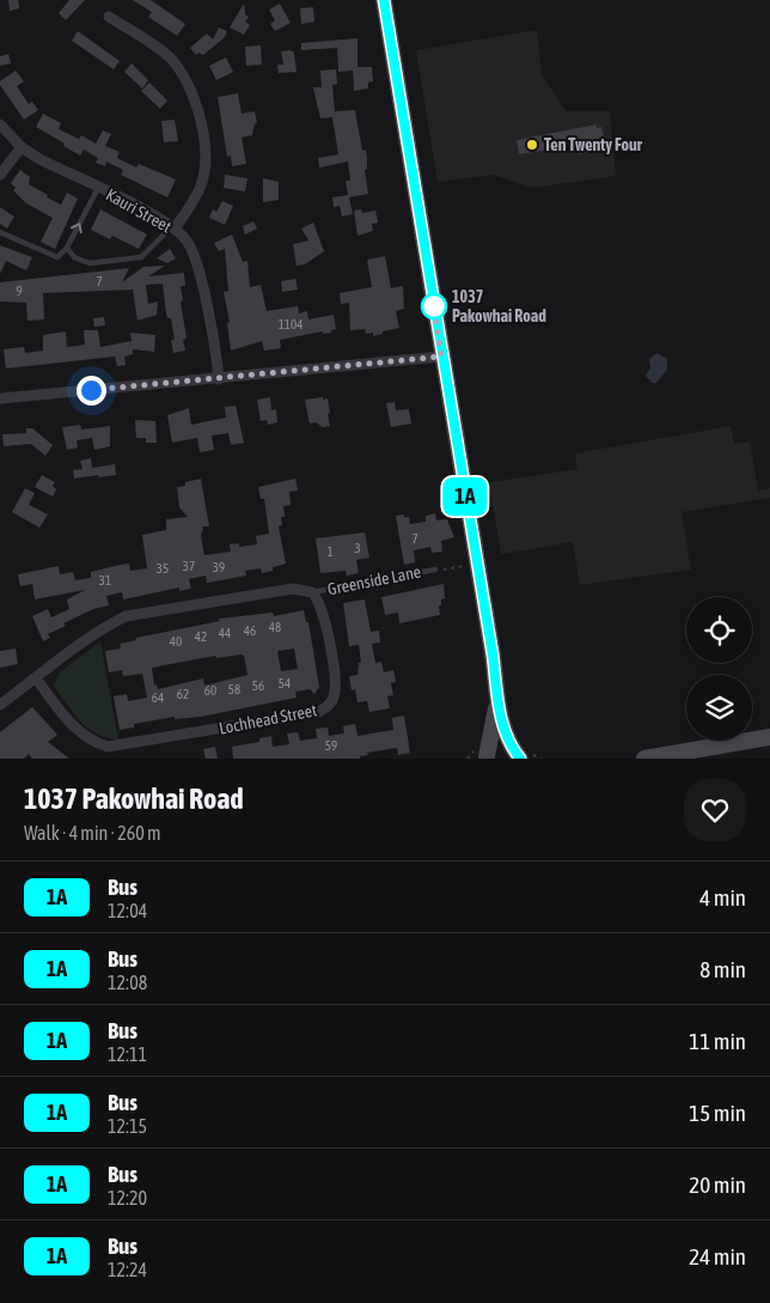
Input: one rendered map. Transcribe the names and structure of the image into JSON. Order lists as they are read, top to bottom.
{
  "streets": {
    "street": ["Kauri Street", "Lochhead Street"],
    "lane": ["Greenside Lane"]
  },
  "crossings": [
    ["Greenside Lane", "Lochhead Street"]
  ],
  "places": ["Ten Twenty Four", "1037 Pakowhai Road"],
  "lines": ["bus line 1A"],
  "house_numbers": [
    "7",
    "9",
    "1104",
    "7",
    "3",
    "1",
    "37",
    "39",
    "35",
    "31",
    "48",
    "46",
    "44",
    "42",
    "40",
    "54",
    "56",
    "58",
    "60",
    "62",
    "64",
    "59"
  ],
  "page": {
    "on_map": "1A",
    "heading": ["1037 Pakowhai Road", "Walk · 4 min · 260 m"],
    "list": [
      {
        "mark": "1A",
        "name": "Bus",
        "note": "12:04",
        "value": "4 min"
      },
      {
        "mark": "1A",
        "name": "Bus",
        "note": "12:08",
        "value": "8 min"
      },
      {
        "mark": "1A",
        "name": "Bus",
        "note": "12:11",
        "value": "11 min"
      },
      {
        "mark": "1A",
        "name": "Bus",
        "note": "12:15",
        "value": "15 min"
      },
      {
        "mark": "1A",
        "name": "Bus",
        "note": "12:20",
        "value": "20 min"
      },
      {
        "mark": "1A",
        "name": "Bus",
        "note": "12:24",
        "value": "24 min"
      }
    ]
  }
}
